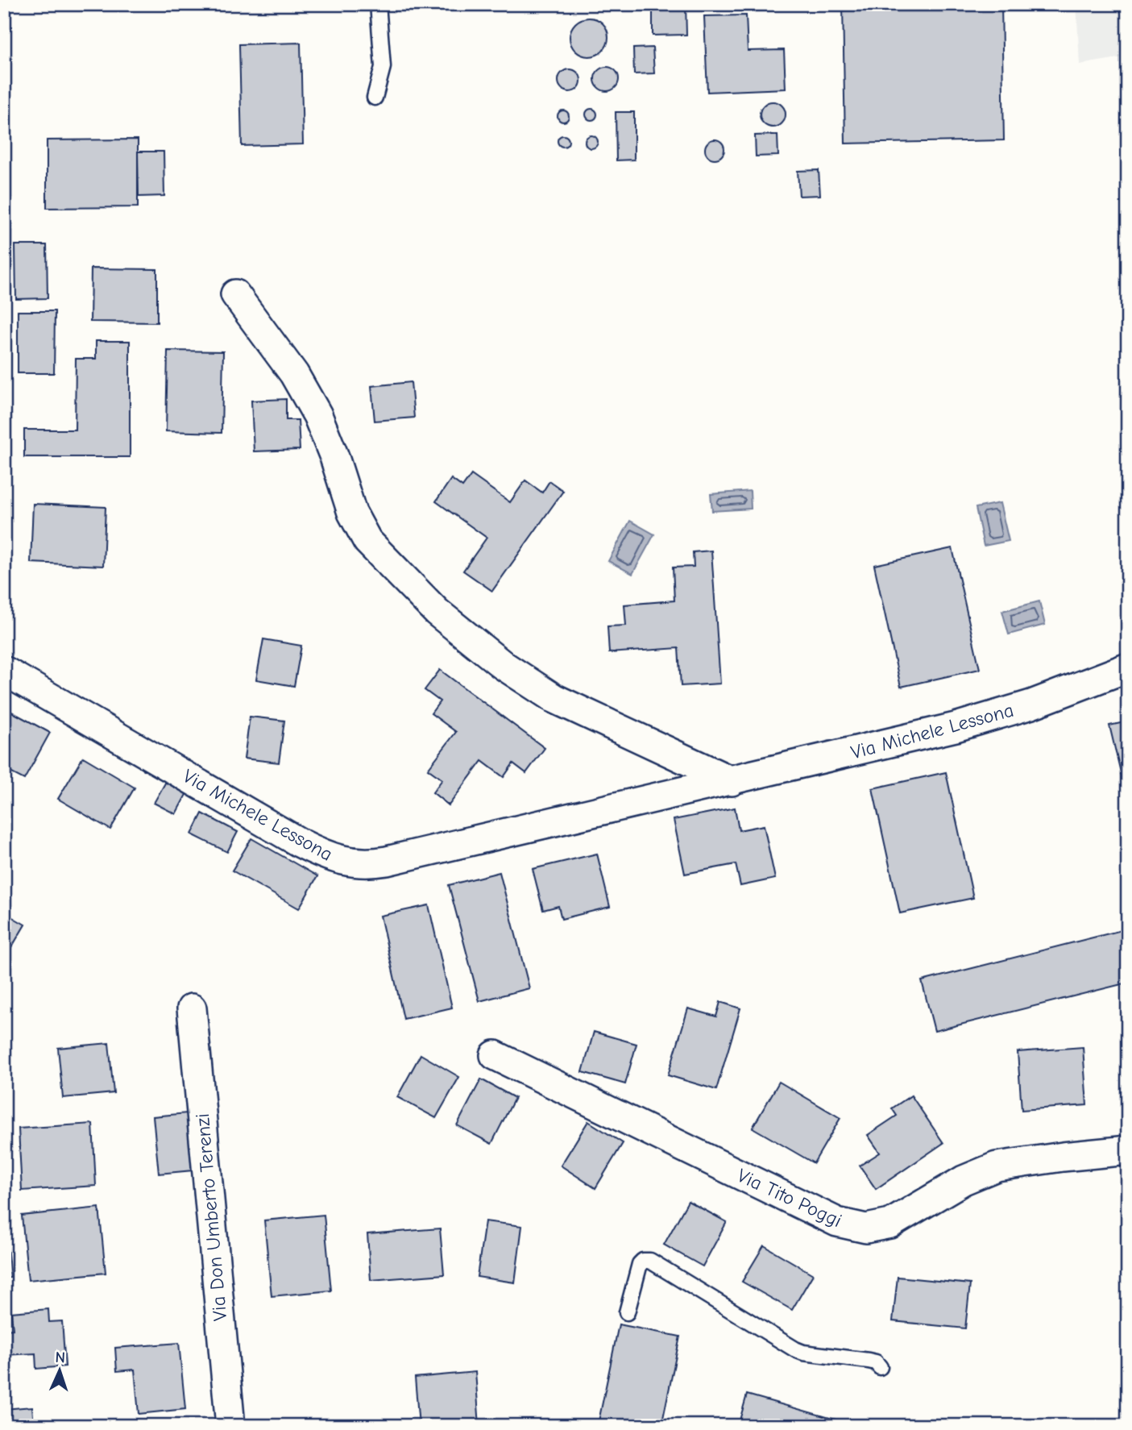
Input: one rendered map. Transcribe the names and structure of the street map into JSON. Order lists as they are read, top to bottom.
{
  "streets": {
    "street": ["Via Michele Lessona", "Via Tito Poggi", "Via Don Umberto Terenzi"]
  },
  "north": "top"
}
